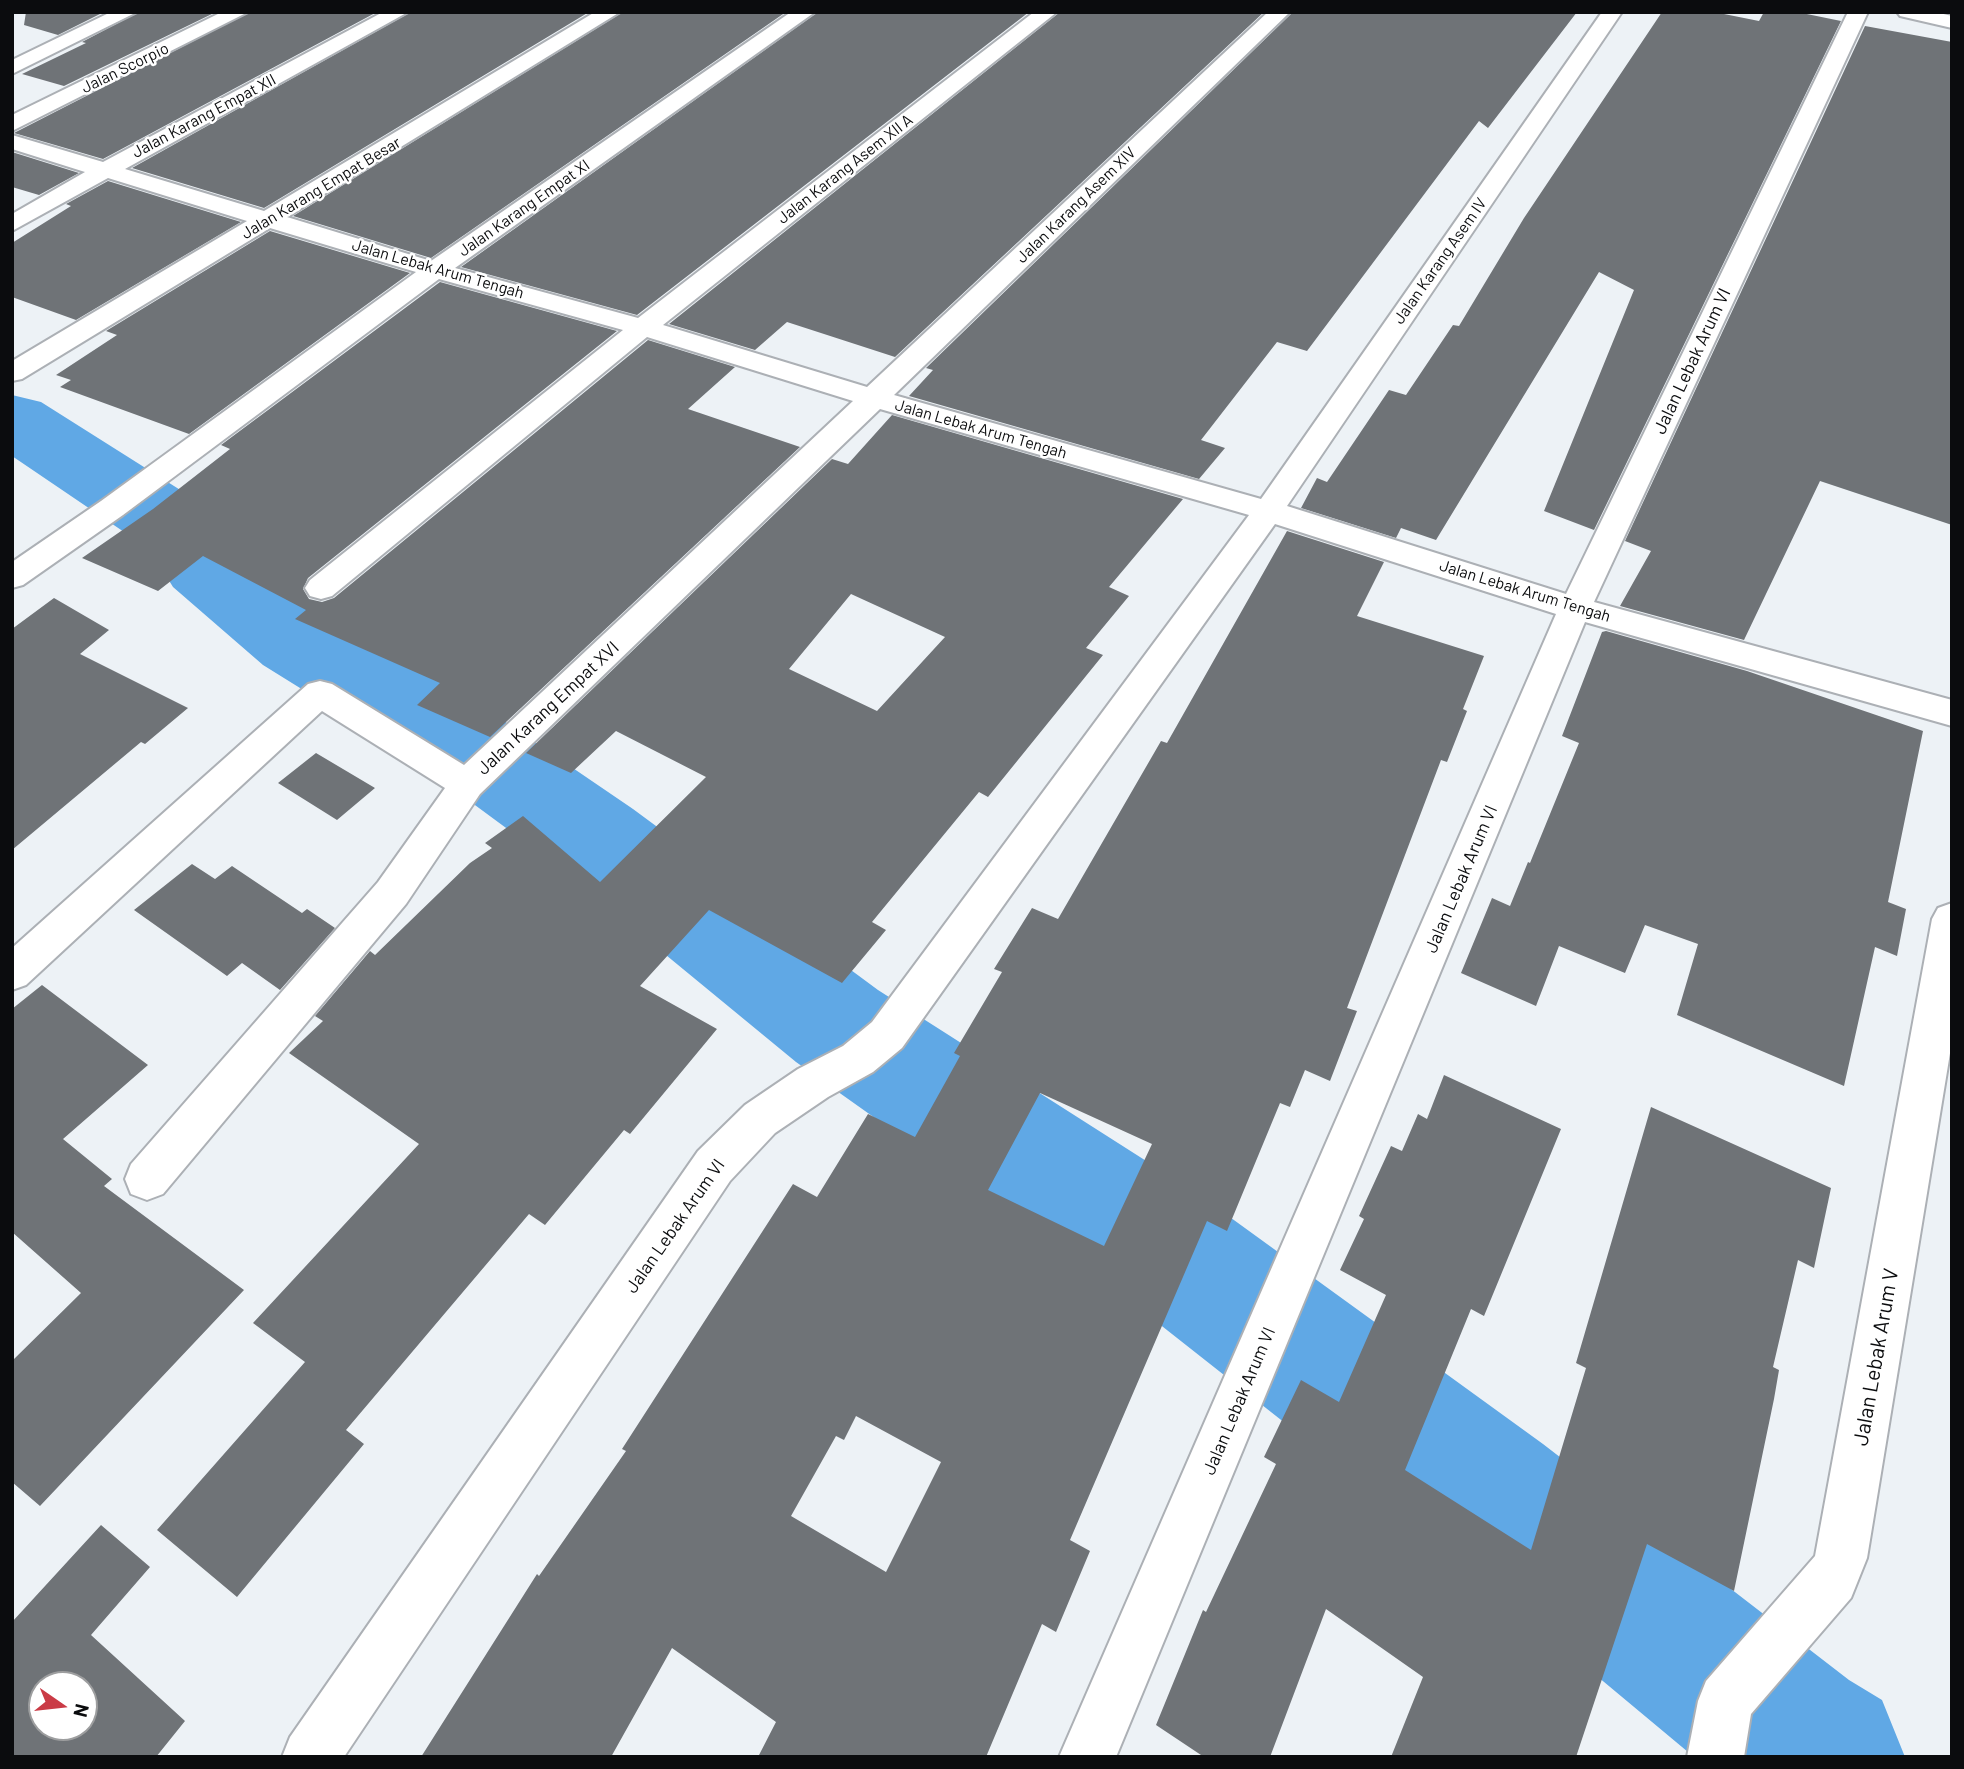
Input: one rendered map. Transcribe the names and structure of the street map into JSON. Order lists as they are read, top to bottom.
{
  "streets": {
    "street": [
      "Jalan Scorpio",
      "Jalan Karang Empat XII",
      "Jalan Karang Asem XII A",
      "Jalan Karang Empat Besar",
      "Jalan Karang Asem XIV",
      "Jalan Karang Empat XI",
      "Jalan Karang Asem IV",
      "Jalan Lebak Arum Tengah",
      "Jalan Lebak Arum VI",
      "Jalan Karang Empat XVI",
      "Jalan Lebak Arum V"
    ]
  },
  "crossings": [
    ["Jalan Karang Empat XII", "Jalan Lebak Arum Tengah"],
    ["Jalan Karang Asem XII A", "Jalan Lebak Arum Tengah"],
    ["Jalan Karang Empat Besar", "Jalan Lebak Arum Tengah"],
    ["Jalan Karang Asem XIV", "Jalan Lebak Arum Tengah"],
    ["Jalan Karang Asem XIV", "Jalan Karang Empat XVI"],
    ["Jalan Karang Empat XI", "Jalan Lebak Arum Tengah"],
    ["Jalan Karang Asem IV", "Jalan Lebak Arum Tengah"],
    ["Jalan Karang Asem IV", "Jalan Lebak Arum VI"],
    ["Jalan Lebak Arum Tengah", "Jalan Lebak Arum VI"],
    ["Jalan Lebak Arum Tengah", "Jalan Karang Empat XVI"]
  ],
  "north": "right"
}
